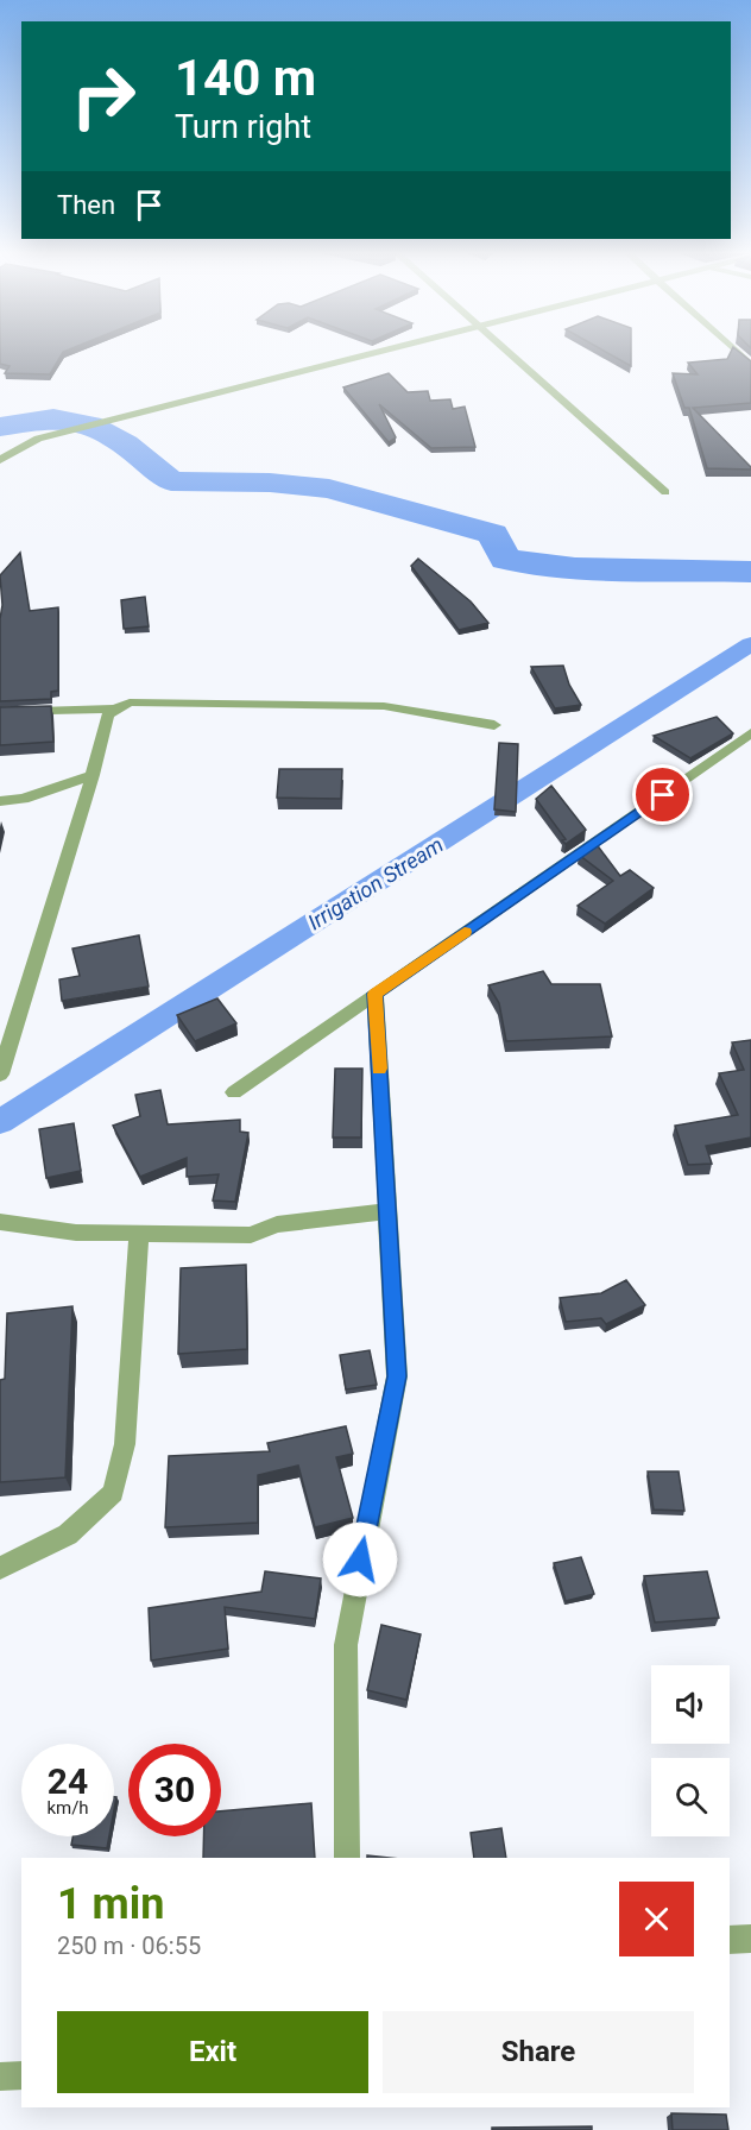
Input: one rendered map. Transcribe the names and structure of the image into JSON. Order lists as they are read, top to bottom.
{
  "water": ["Irrigation Stream"],
  "page": {
    "turn": ["140 m", "Turn right"],
    "then": "Then",
    "speed": "24 km/h",
    "limit": "30",
    "heading": ["1 min", "250 m · 06:55"],
    "buttons": ["Exit", "Share"]
  }
}
